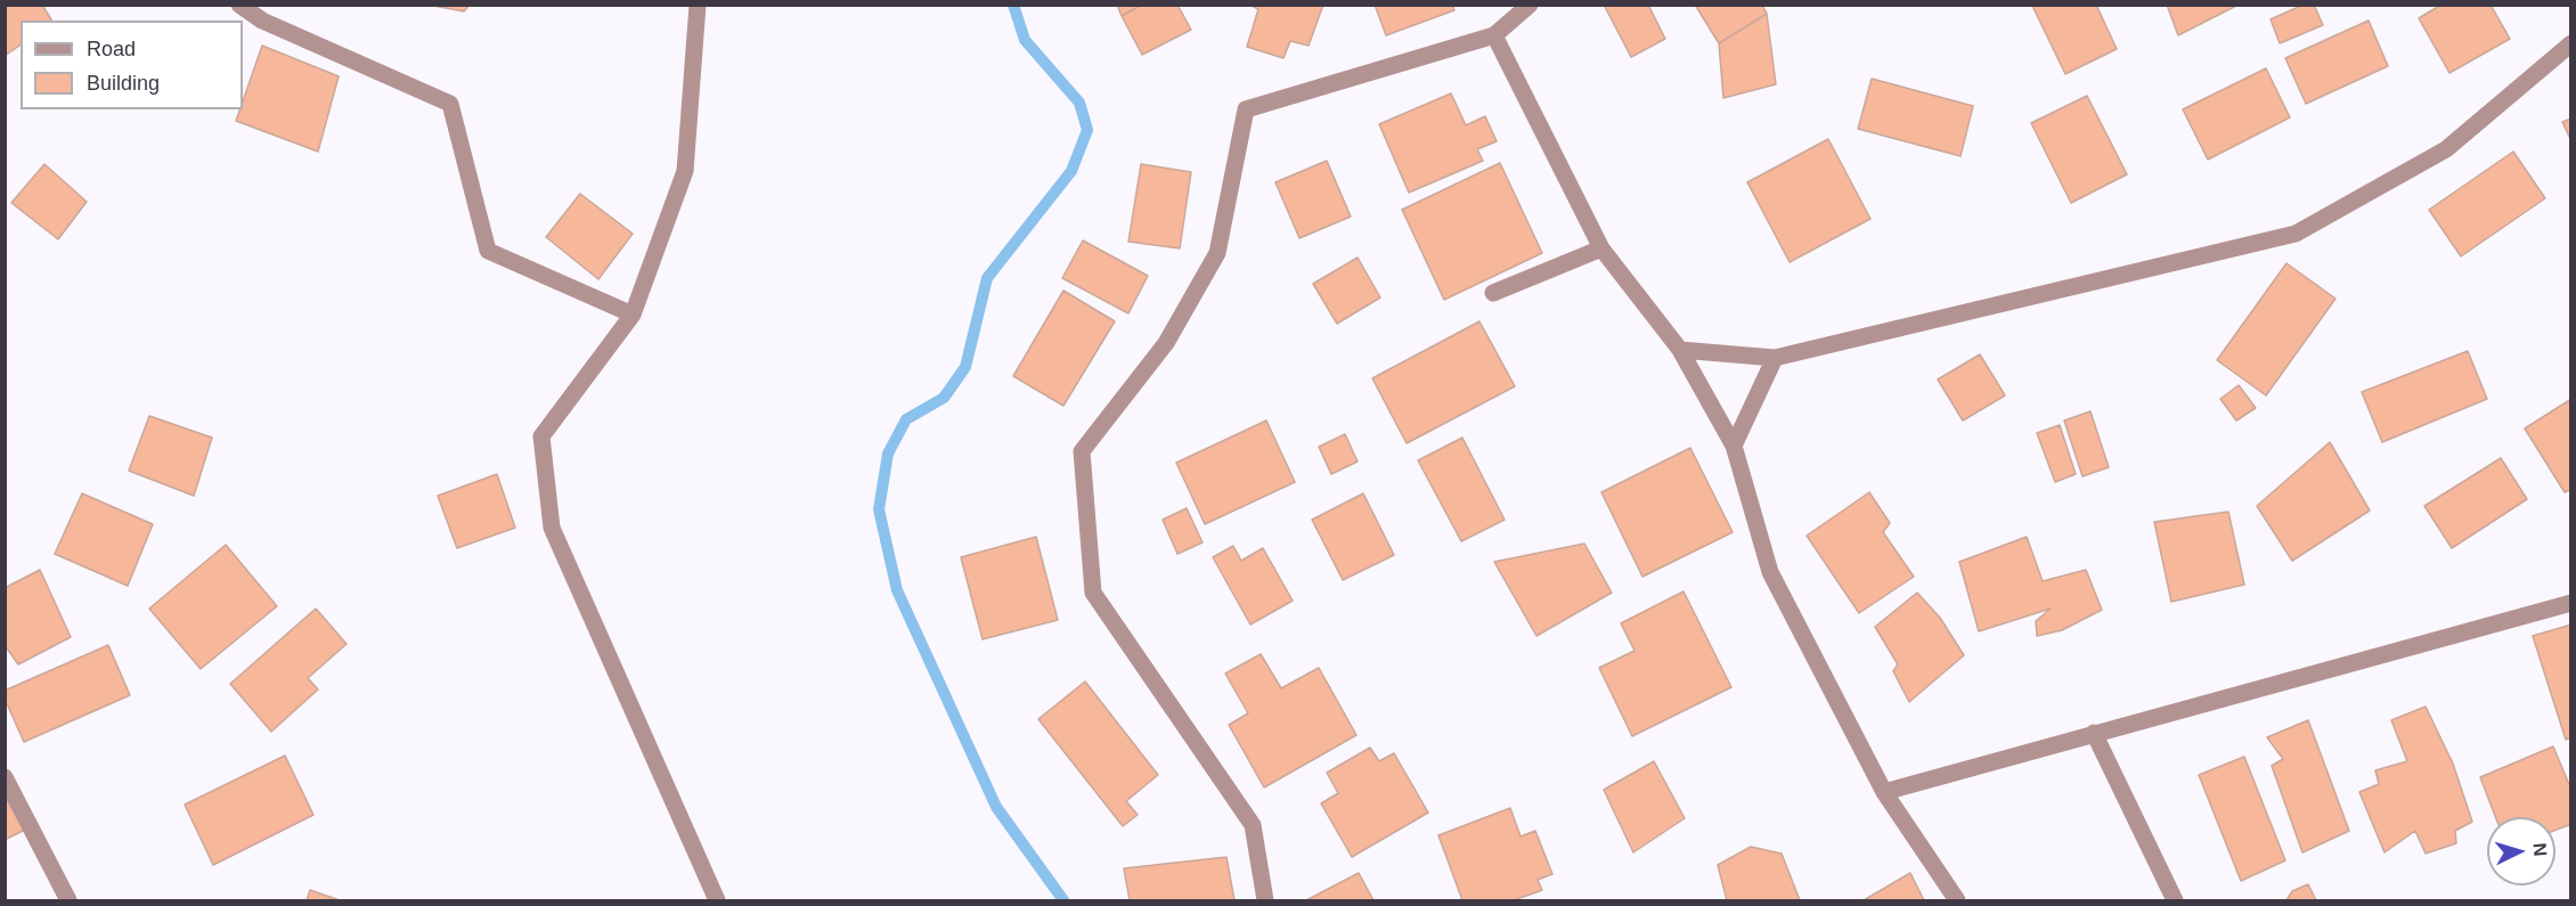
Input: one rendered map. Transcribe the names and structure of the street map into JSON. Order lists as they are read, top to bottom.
{
  "legend": ["Road", "Building"],
  "north": "right"
}
